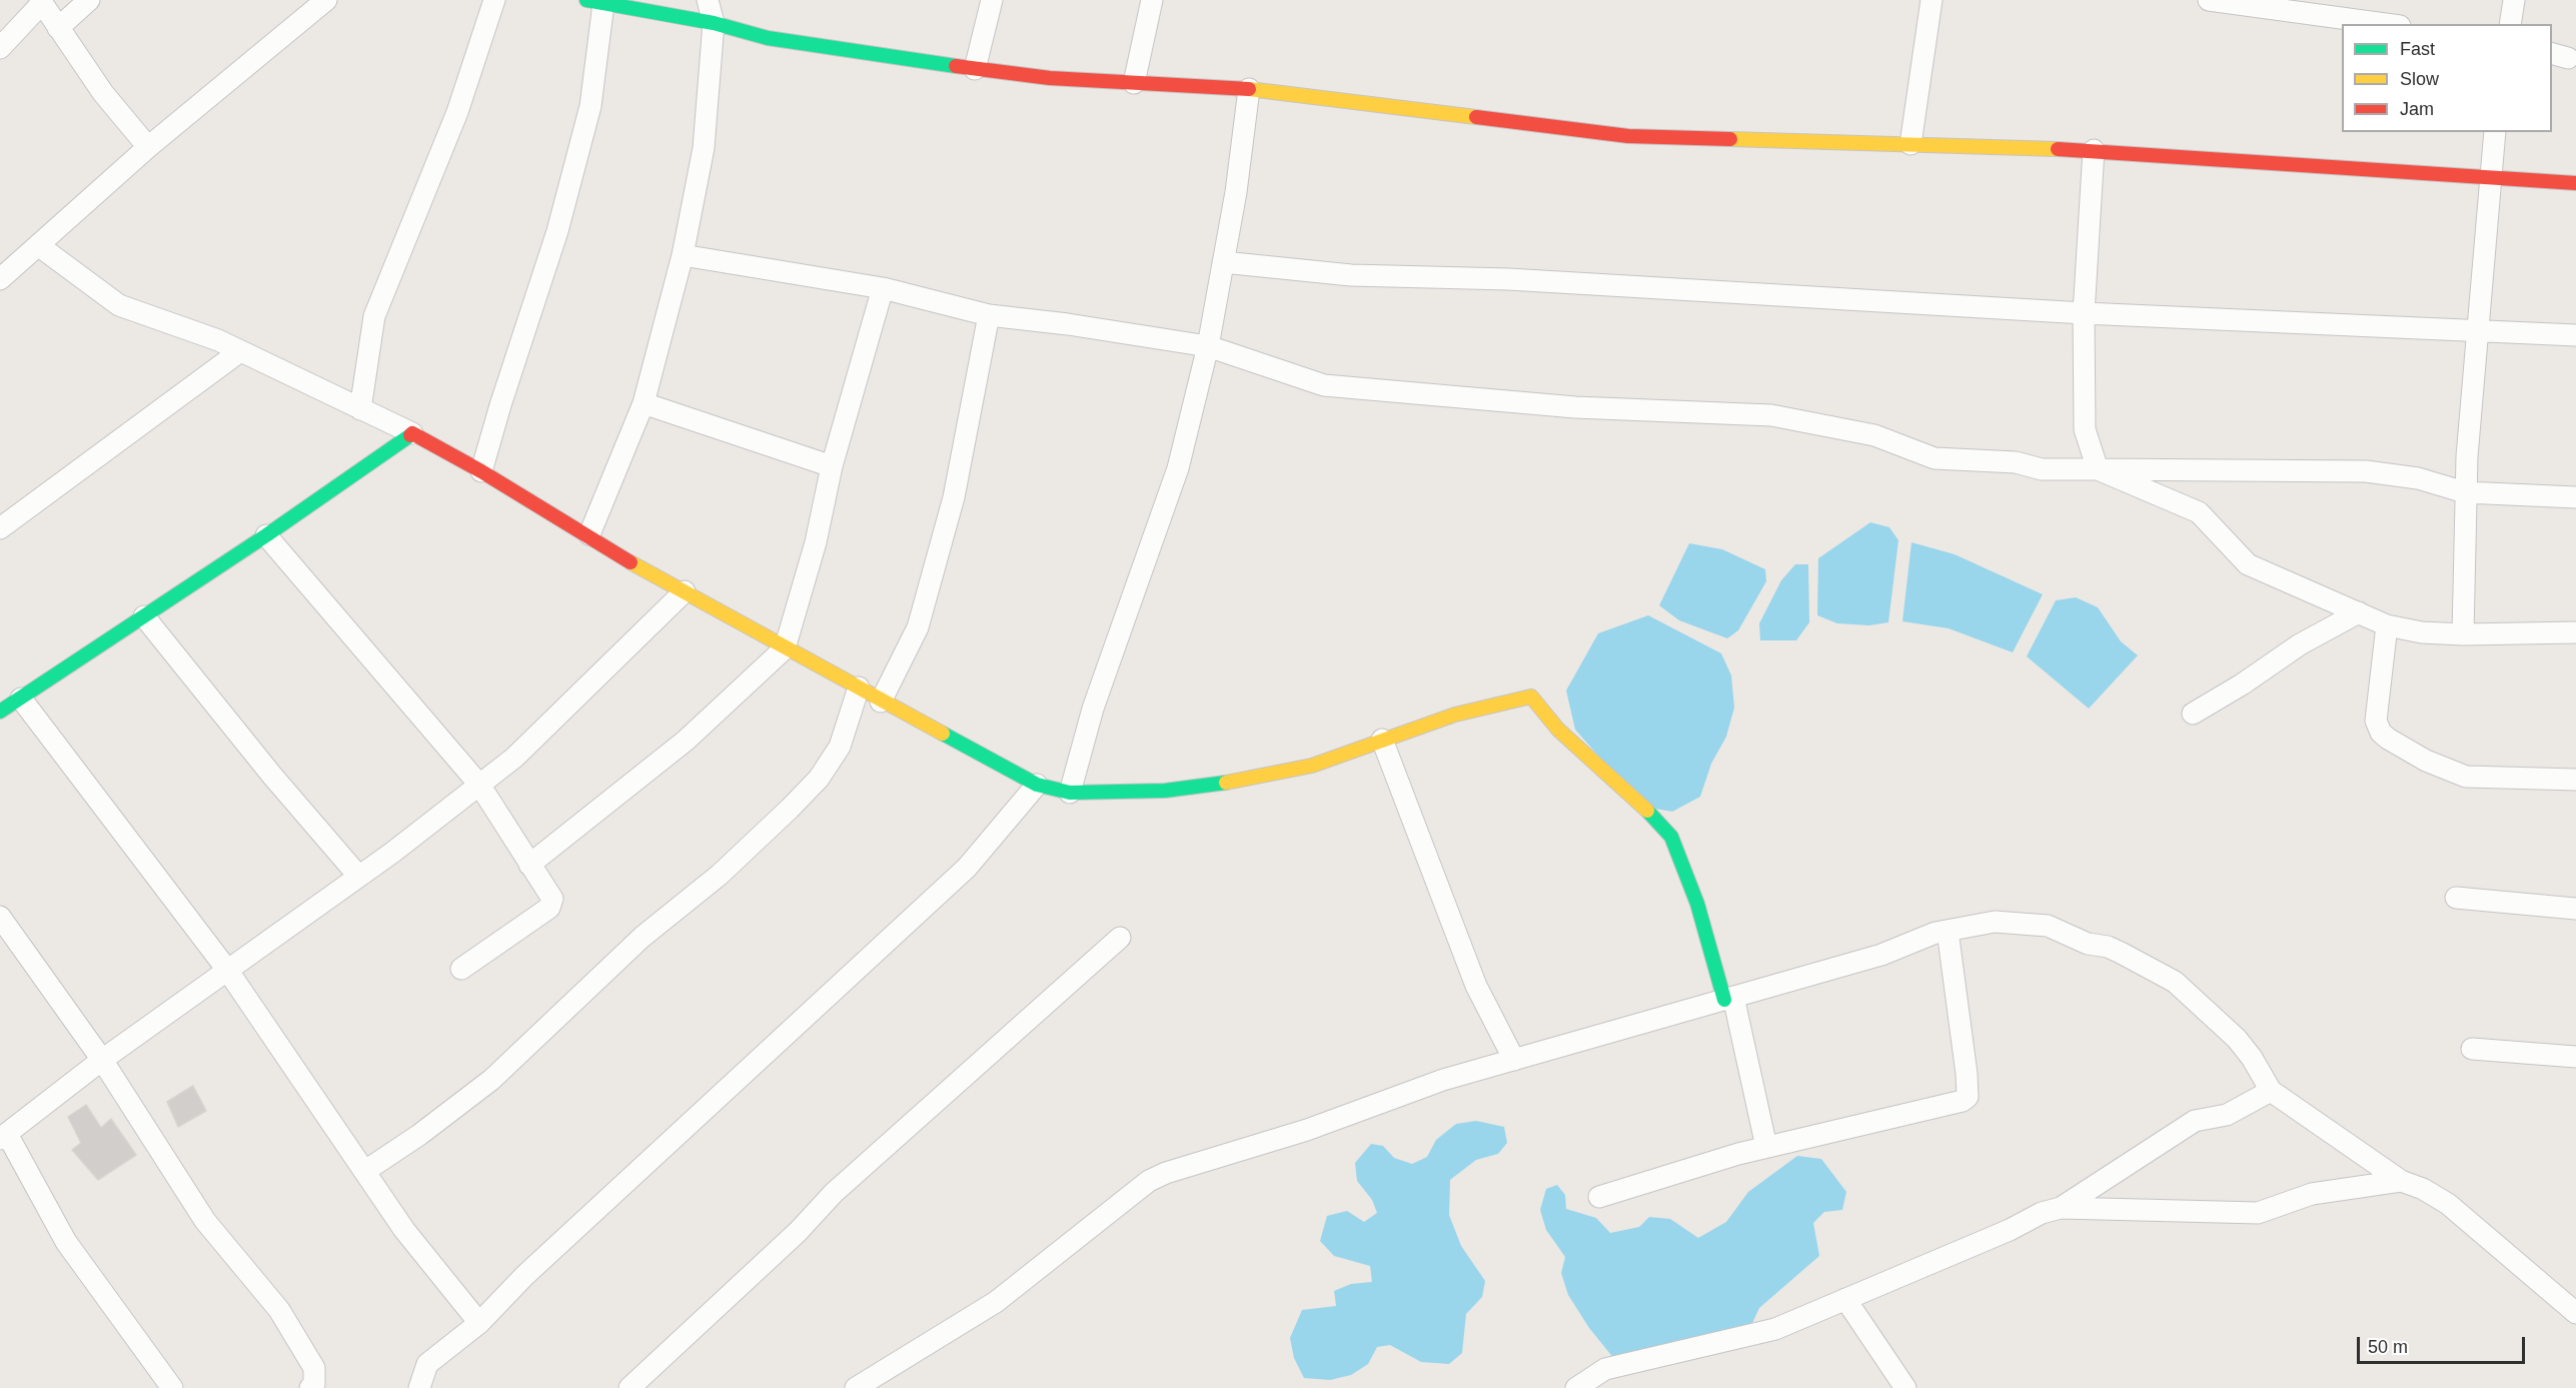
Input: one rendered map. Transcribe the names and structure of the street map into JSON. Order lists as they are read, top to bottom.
{
  "legend": ["Fast", "Slow", "Jam"],
  "scale_bar": "50 m"
}
